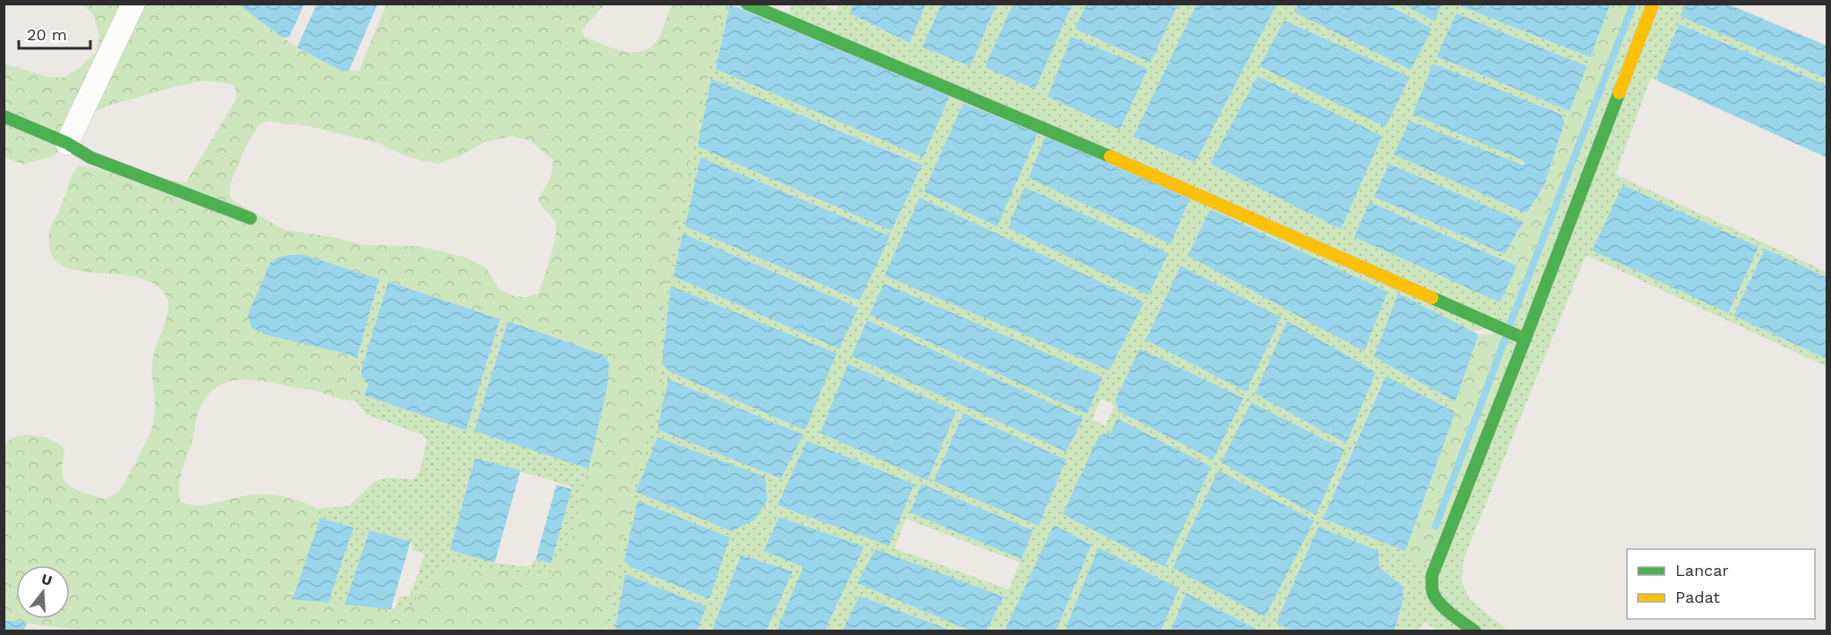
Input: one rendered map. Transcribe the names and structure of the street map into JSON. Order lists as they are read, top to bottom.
{
  "legend": ["Lancar", "Padat"],
  "scale_bar": "20 m",
  "north": "top"
}
